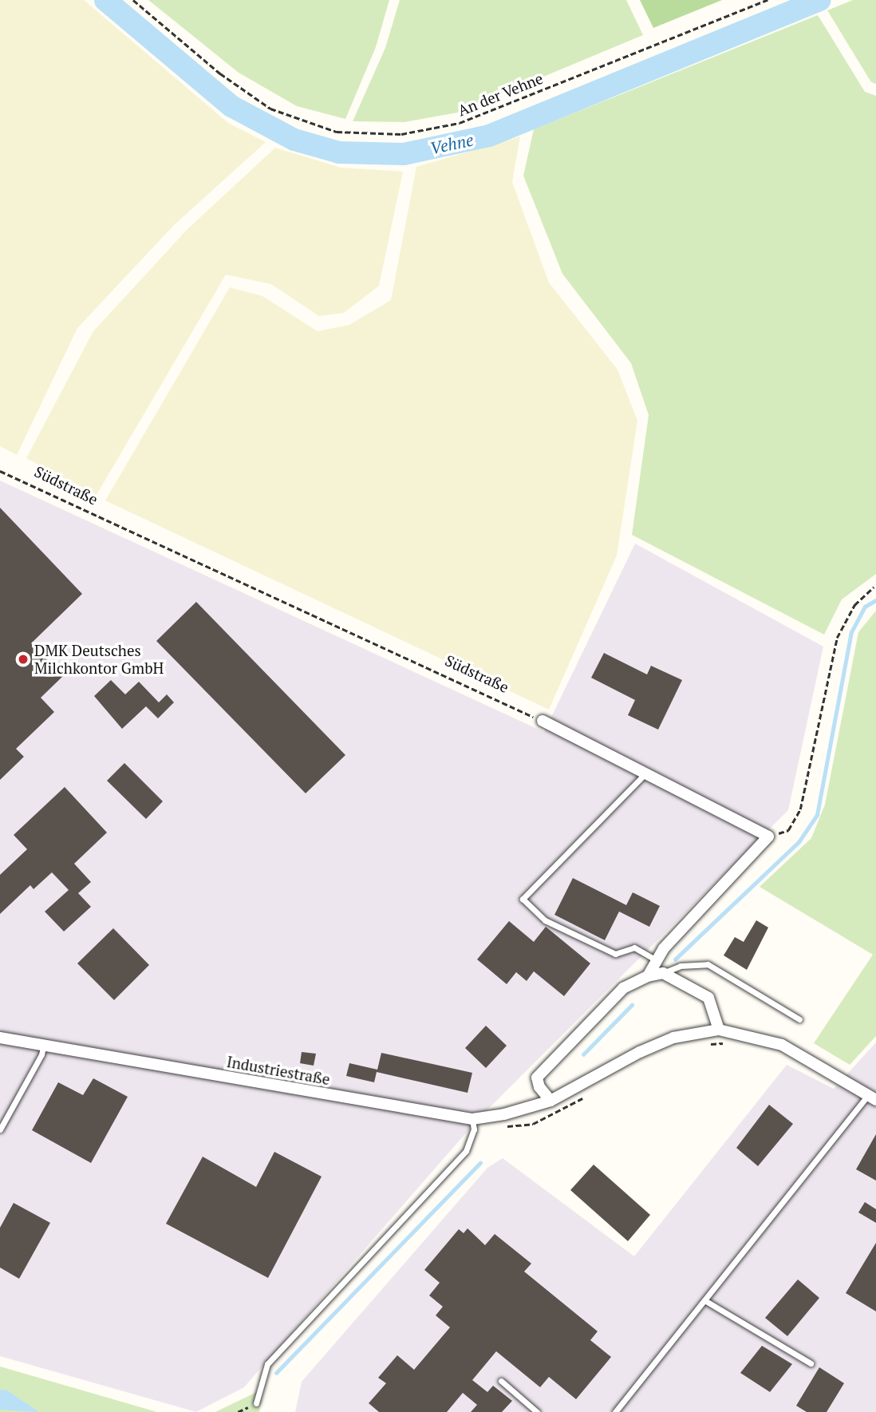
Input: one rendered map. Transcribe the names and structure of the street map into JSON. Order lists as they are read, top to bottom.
{
  "streets": {
    "street": ["Industriestraße"],
    "path": ["An der Vehne", "Südstraße"]
  },
  "water": ["Vehne"],
  "places": ["DMK Deutsches Milchkontor GmbH"]
}
